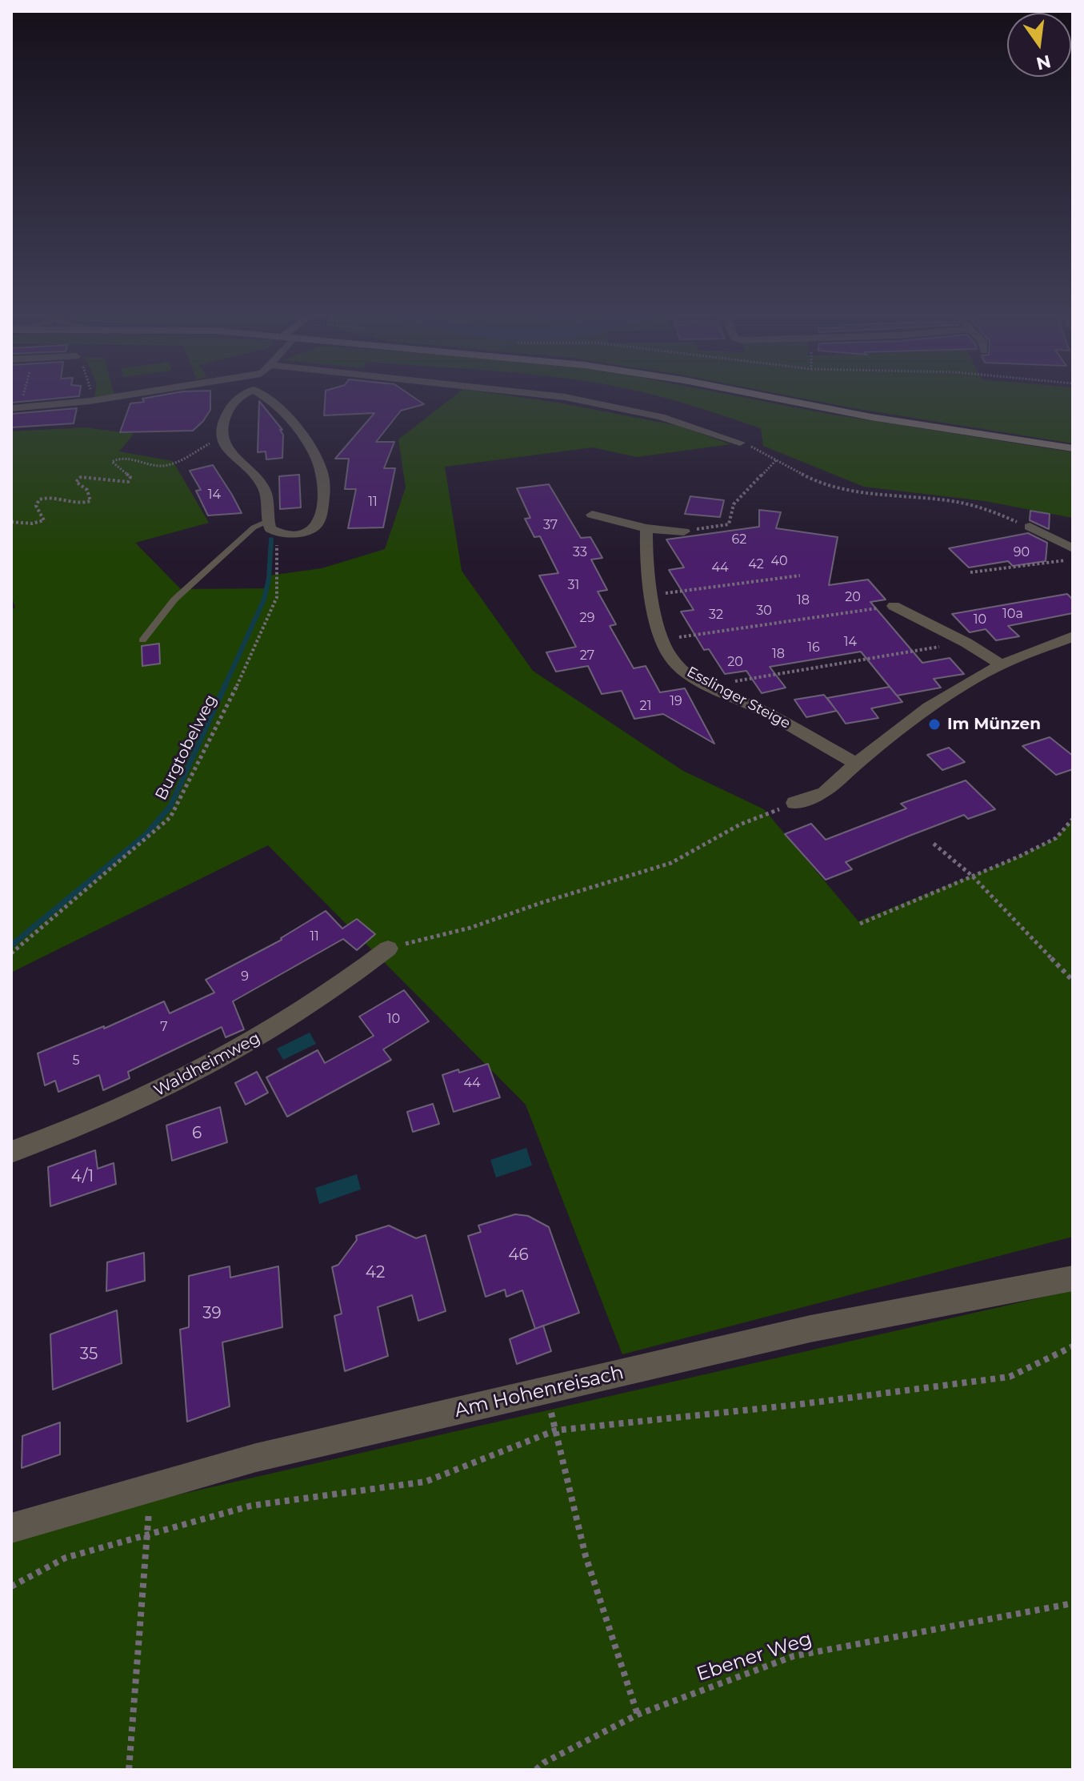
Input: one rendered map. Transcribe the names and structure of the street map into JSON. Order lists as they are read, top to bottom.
{
  "streets": {
    "street": ["Esslinger Steige", "Waldheimweg", "Am Hohenreisach"],
    "path": ["Burgtobelweg", "Ebener Weg"]
  },
  "places": ["Im Münzen"],
  "house_numbers": [
    "14",
    "11",
    "37",
    "62",
    "33",
    "90",
    "40",
    "42",
    "44",
    "31",
    "20",
    "18",
    "30",
    "10a",
    "32",
    "29",
    "10",
    "14",
    "16",
    "18",
    "27",
    "20",
    "19",
    "21",
    "11",
    "9",
    "10",
    "7",
    "5",
    "44",
    "6",
    "4/1",
    "46",
    "42",
    "39",
    "35"
  ],
  "north": "bottom"
}
